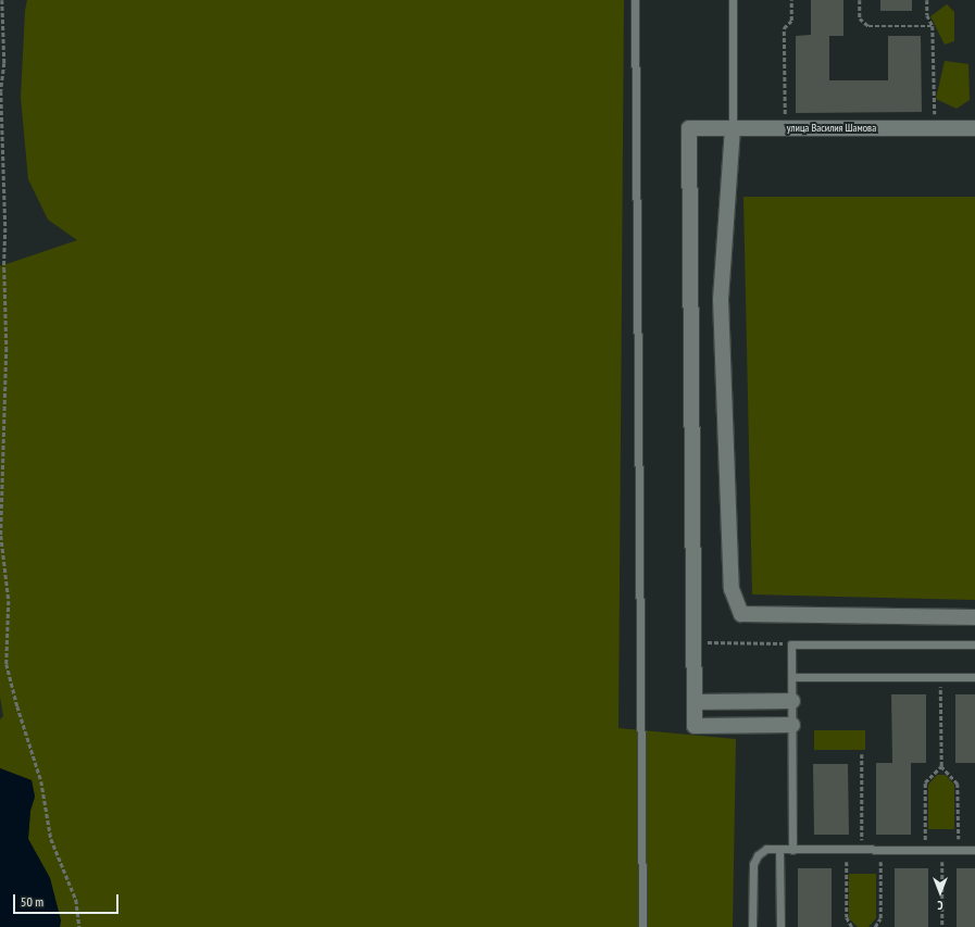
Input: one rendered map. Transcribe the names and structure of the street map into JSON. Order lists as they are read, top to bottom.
{
  "streets": {
    "street": ["улица Василия Шамова"]
  },
  "scale_bar": "50 m",
  "north": "bottom"
}
